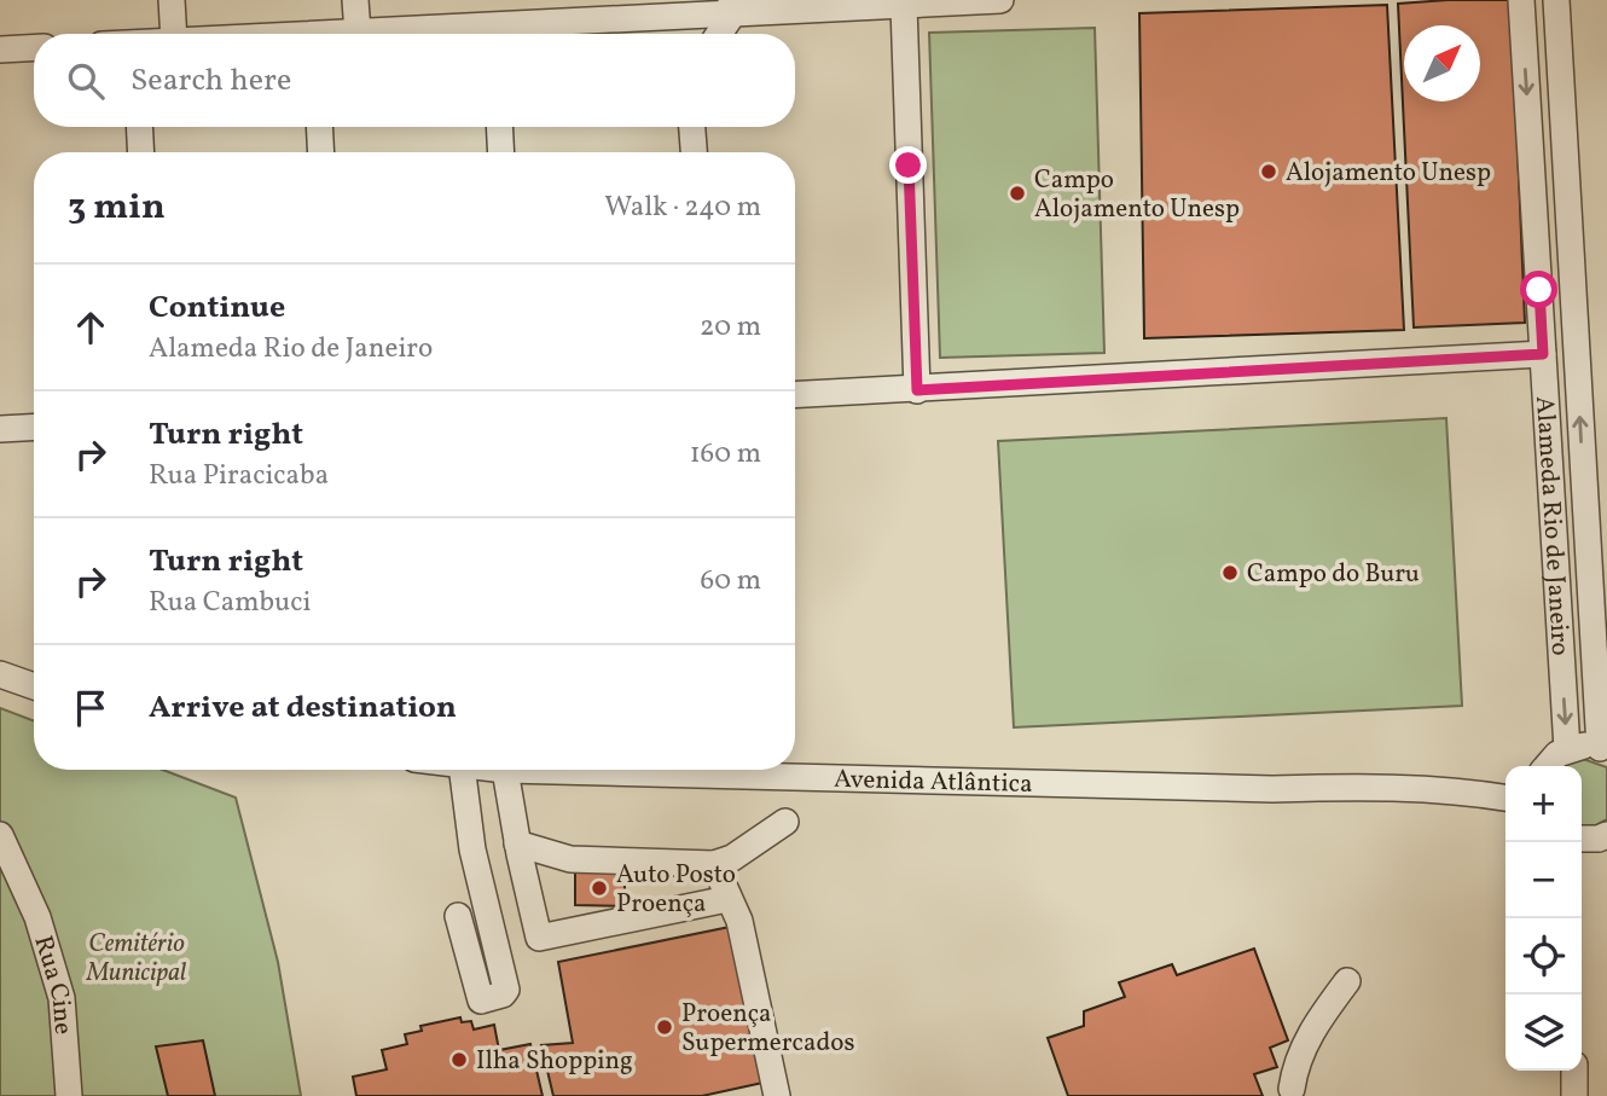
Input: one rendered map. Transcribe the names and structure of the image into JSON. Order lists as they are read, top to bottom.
{
  "streets": {
    "street": ["Alameda Rio de Janeiro", "Avenida Atlântica", "Rua Cine"]
  },
  "parks": ["Cemitério Municipal"],
  "places": [
    "Alojamento Unesp",
    "Campo Alojamento Unesp",
    "Campo do Buru",
    "Auto Posto Proença",
    "Proença Supermercados",
    "Ilha Shopping"
  ],
  "north": "top right",
  "page": {
    "search": "Search here",
    "heading": ["3 min", "Walk · 240 m"],
    "list": [
      ["Continue", "Alameda Rio de Janeiro", "20 m"],
      ["Turn right", "Rua Piracicaba", "160 m"],
      ["Turn right", "Rua Cambuci", "60 m"],
      "Arrive at destination"
    ],
    "map_buttons": ["+", "−"]
  }
}
